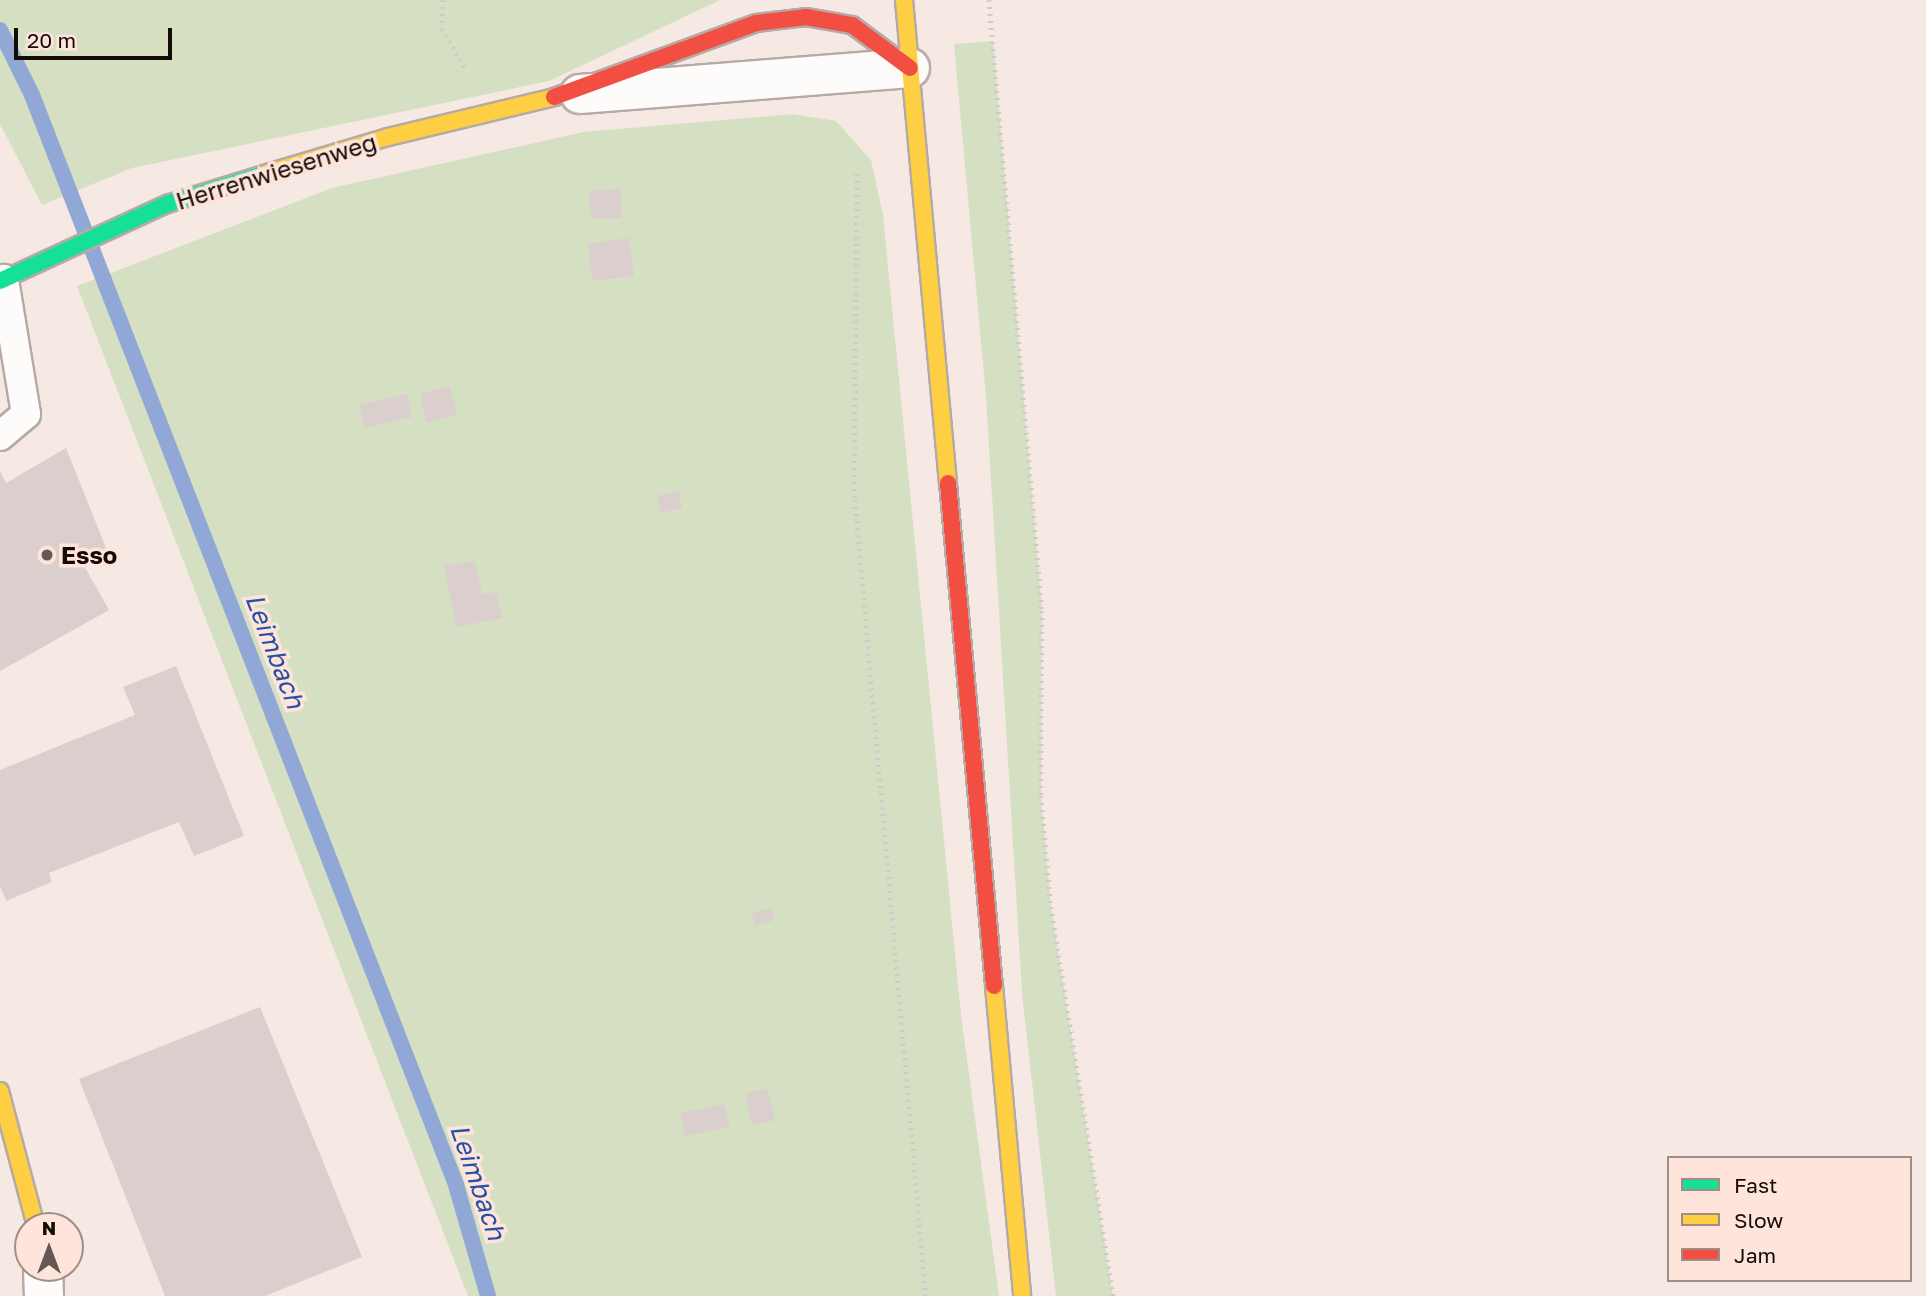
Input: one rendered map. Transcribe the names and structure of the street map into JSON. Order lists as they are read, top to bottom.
{
  "streets": {
    "main road": ["Herrenwiesenweg"]
  },
  "water": ["Leimbach"],
  "places": ["Esso"],
  "legend": ["Fast", "Slow", "Jam"],
  "scale_bar": "20 m",
  "north": "top"
}
